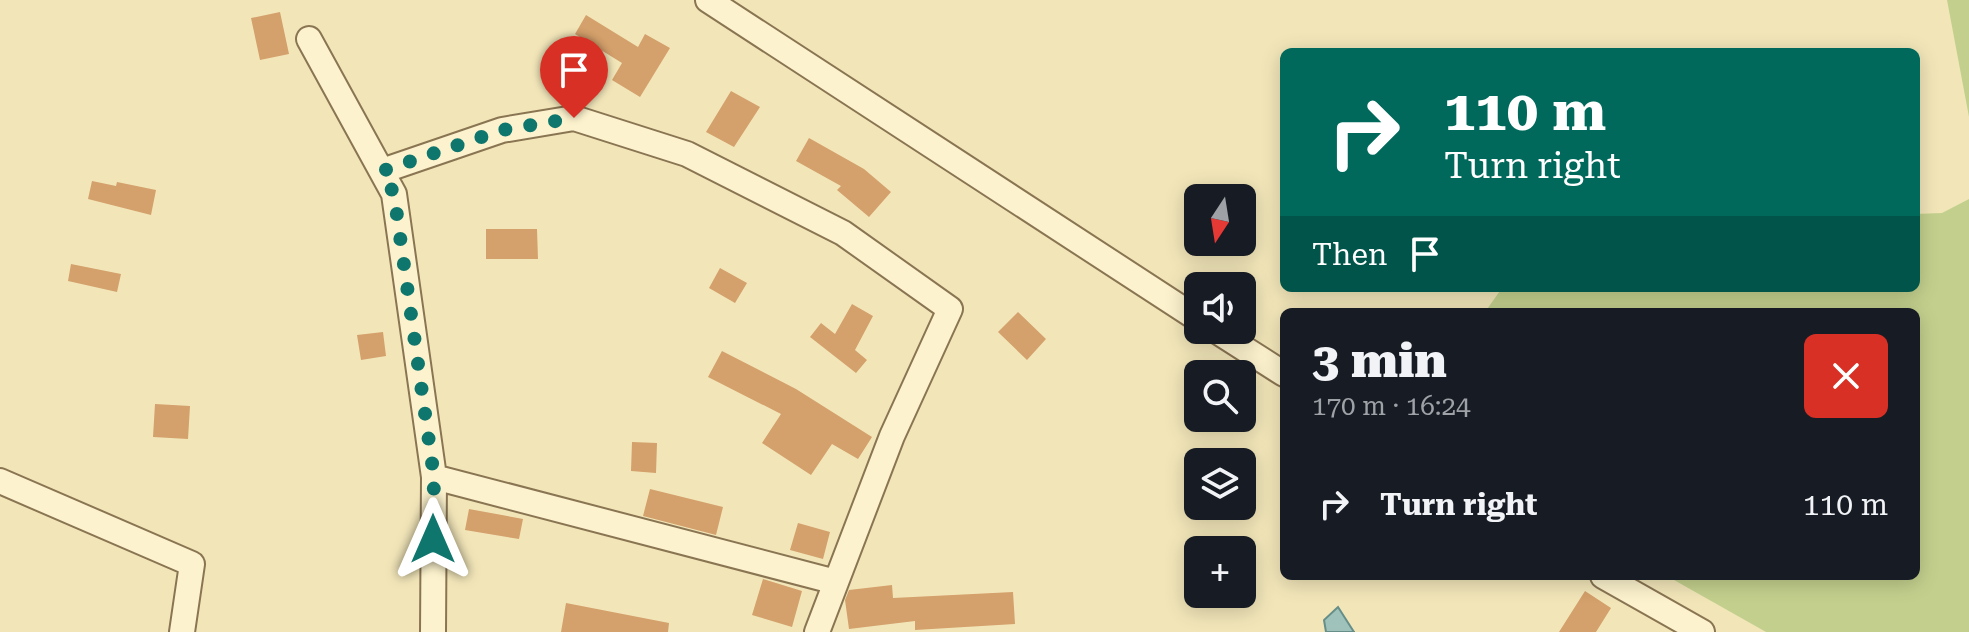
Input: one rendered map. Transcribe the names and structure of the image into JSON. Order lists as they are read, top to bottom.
{
  "north": "bottom",
  "page": {
    "turn": ["110 m", "Turn right"],
    "map_buttons": "+",
    "then": "Then",
    "heading": ["3 min", "170 m · 16:24"],
    "list": [
      {
        "name": "Turn right",
        "value": "110 m"
      }
    ]
  }
}
